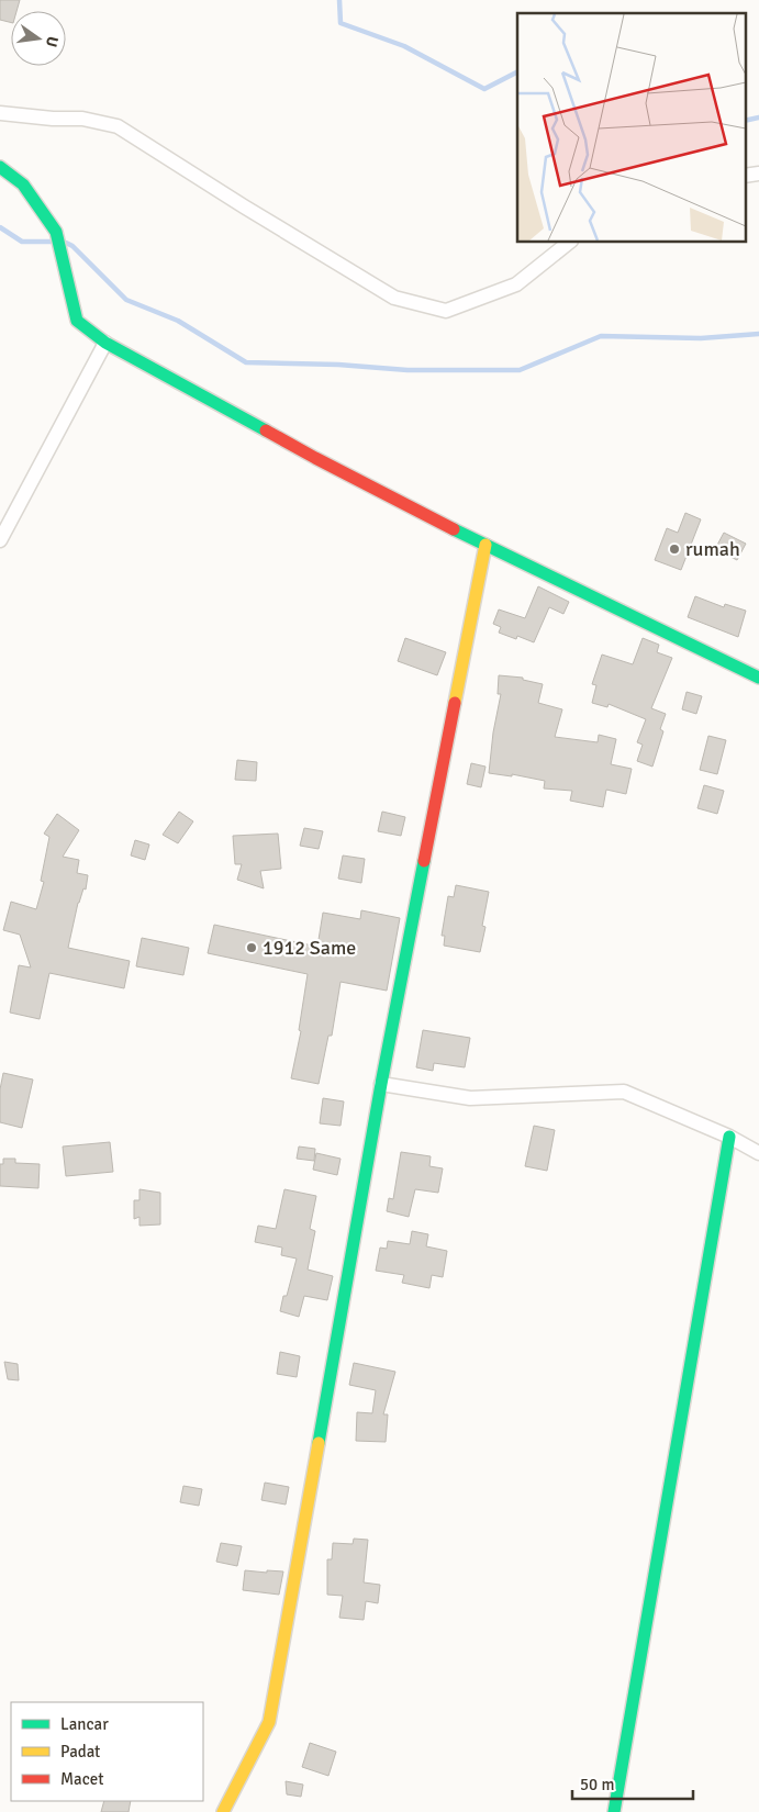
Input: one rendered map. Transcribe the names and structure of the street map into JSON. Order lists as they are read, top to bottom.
{
  "places": ["rumah", "1912 Same"],
  "legend": ["Lancar", "Padat", "Macet"],
  "scale_bar": "50 m",
  "north": "right"
}
